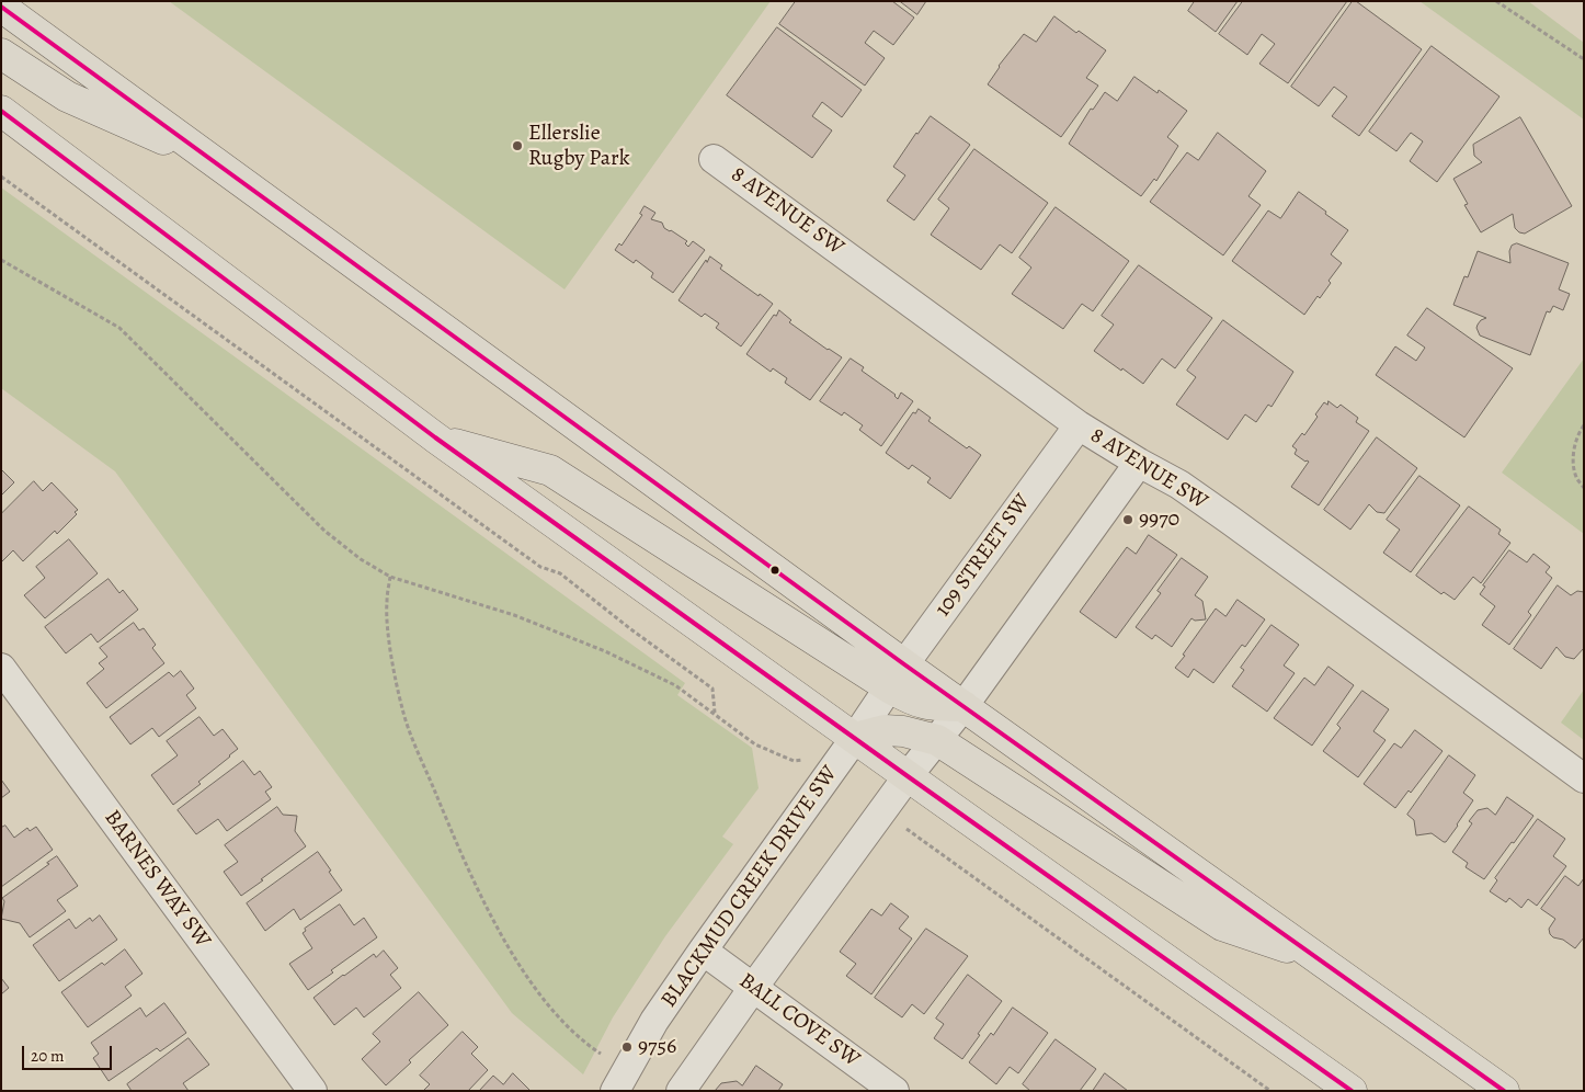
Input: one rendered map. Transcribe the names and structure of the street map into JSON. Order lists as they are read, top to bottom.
{
  "streets": {
    "street": [
      "8 AVENUE SW",
      "109 STREET SW",
      "BARNES WAY SW",
      "BLACKMUD CREEK DRIVE SW",
      "BALL COVE SW"
    ]
  },
  "crossings": [
    ["8 AVENUE SW", "109 STREET SW"],
    ["109 STREET SW", "BLACKMUD CREEK DRIVE SW"],
    ["BLACKMUD CREEK DRIVE SW", "BALL COVE SW"]
  ],
  "places": ["Ellerslie Rugby Park", "9970", "9756"],
  "scale_bar": "20 m"
}
